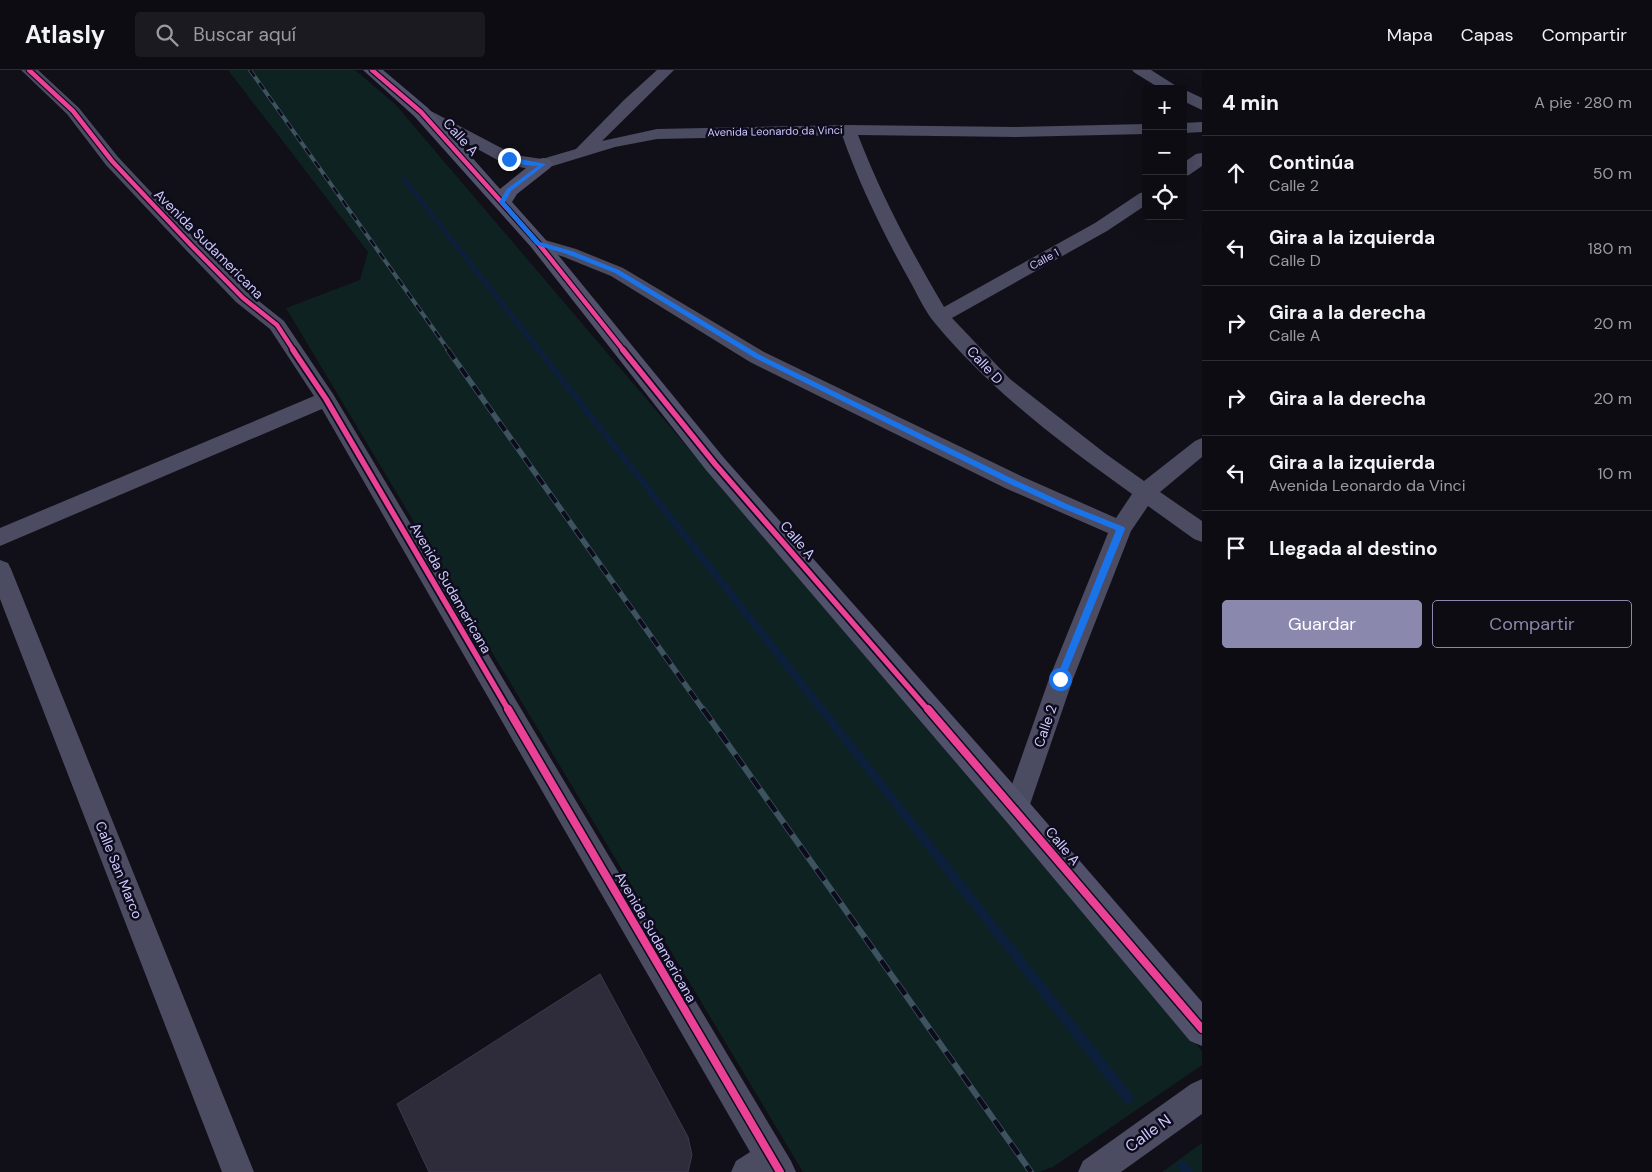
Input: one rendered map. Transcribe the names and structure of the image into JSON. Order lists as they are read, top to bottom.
{
  "streets": {
    "street": [
      "Avenida Leonardo da Vinci",
      "Calle A",
      "Avenida Sudamericana",
      "Calle 1",
      "Calle D",
      "Calle 2",
      "Calle San Marco",
      "Calle N"
    ]
  },
  "crossings": [
    ["Avenida Leonardo da Vinci", "Calle A"],
    ["Avenida Leonardo da Vinci", "Calle D"],
    ["Calle A", "Calle 2"],
    ["Calle 1", "Calle D"],
    ["Calle D", "Calle 2"]
  ],
  "page": {
    "header": "Atlasly",
    "search": "Buscar aquí",
    "nav": ["Mapa", "Capas", "Compartir"],
    "heading": ["4 min", "A pie · 280 m"],
    "map_buttons": ["+", "−"],
    "list": [
      ["Continúa", "Calle 2", "50 m"],
      ["Gira a la izquierda", "Calle D", "180 m"],
      ["Gira a la derecha", "Calle A", "20 m"],
      ["Gira a la derecha", "20 m"],
      ["Gira a la izquierda", "Avenida Leonardo da Vinci", "10 m"],
      "Llegada al destino"
    ],
    "buttons": ["Guardar", "Compartir"]
  }
}
